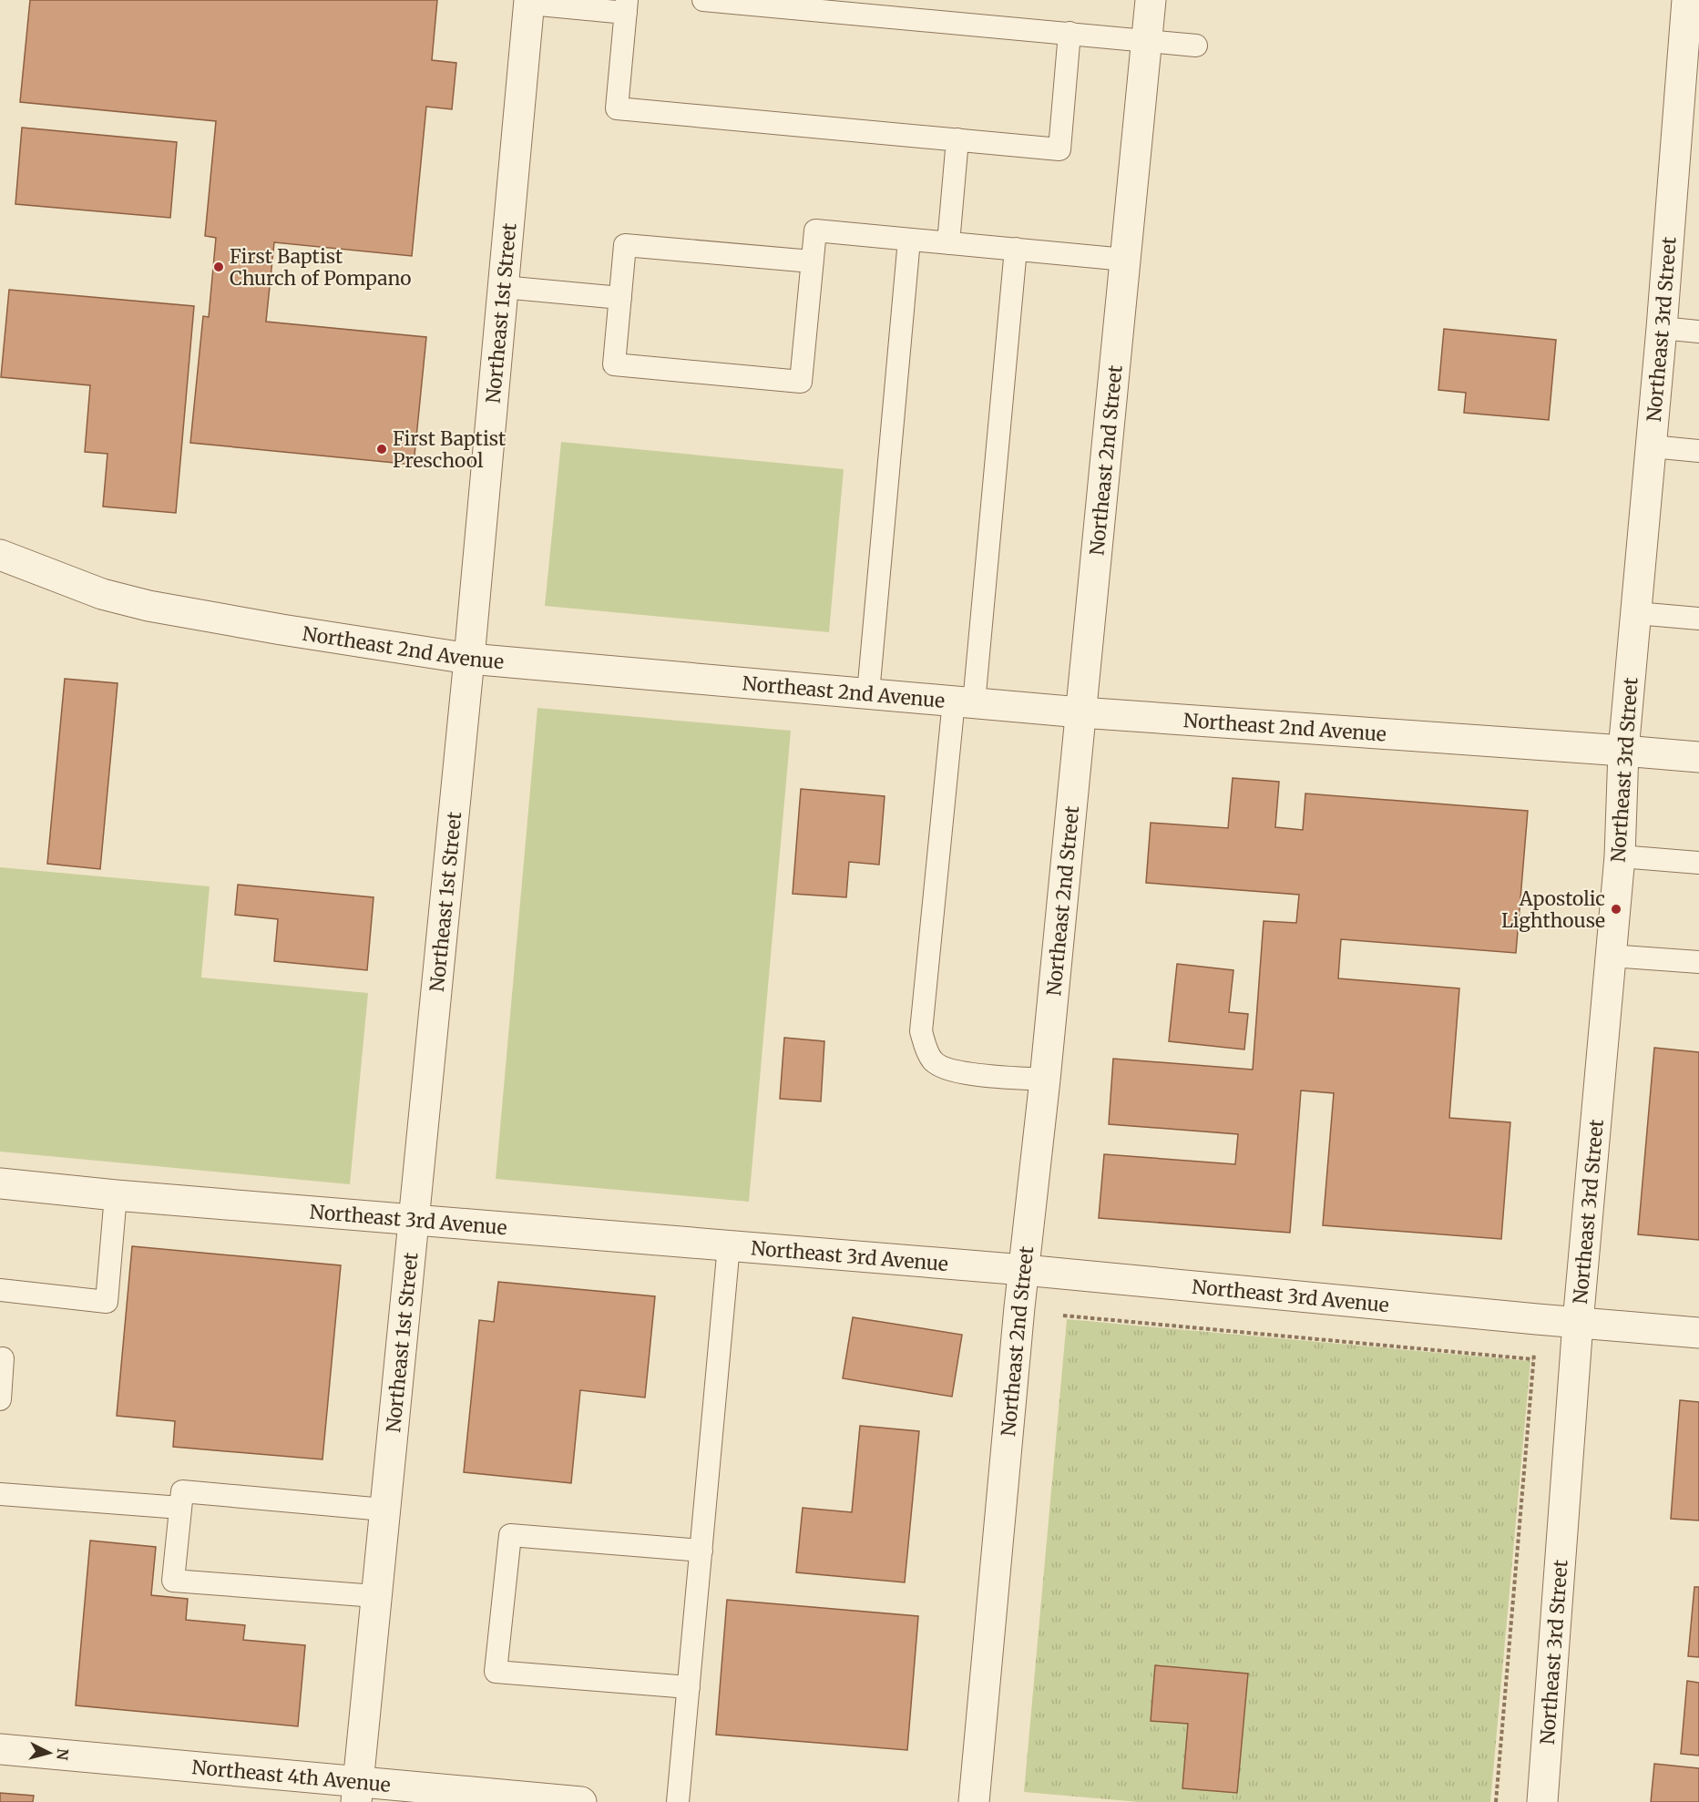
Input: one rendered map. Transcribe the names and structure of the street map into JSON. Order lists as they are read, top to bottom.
{
  "streets": {
    "street": [
      "Northeast 1st Street",
      "Northeast 3rd Street",
      "Northeast 2nd Street",
      "Northeast 2nd Avenue",
      "Northeast 3rd Avenue",
      "Northeast 4th Avenue"
    ]
  },
  "crossings": [
    ["Northeast 1st Street", "Northeast 2nd Avenue"],
    ["Northeast 1st Street", "Northeast 3rd Avenue"],
    ["Northeast 1st Street", "Northeast 4th Avenue"],
    ["Northeast 3rd Street", "Northeast 2nd Avenue"],
    ["Northeast 3rd Street", "Northeast 3rd Avenue"],
    ["Northeast 2nd Street", "Northeast 2nd Avenue"],
    ["Northeast 2nd Street", "Northeast 3rd Avenue"]
  ],
  "places": ["First Baptist Church of Pompano", "First Baptist Preschool", "Apostolic Lighthouse"],
  "north": "right"
}
